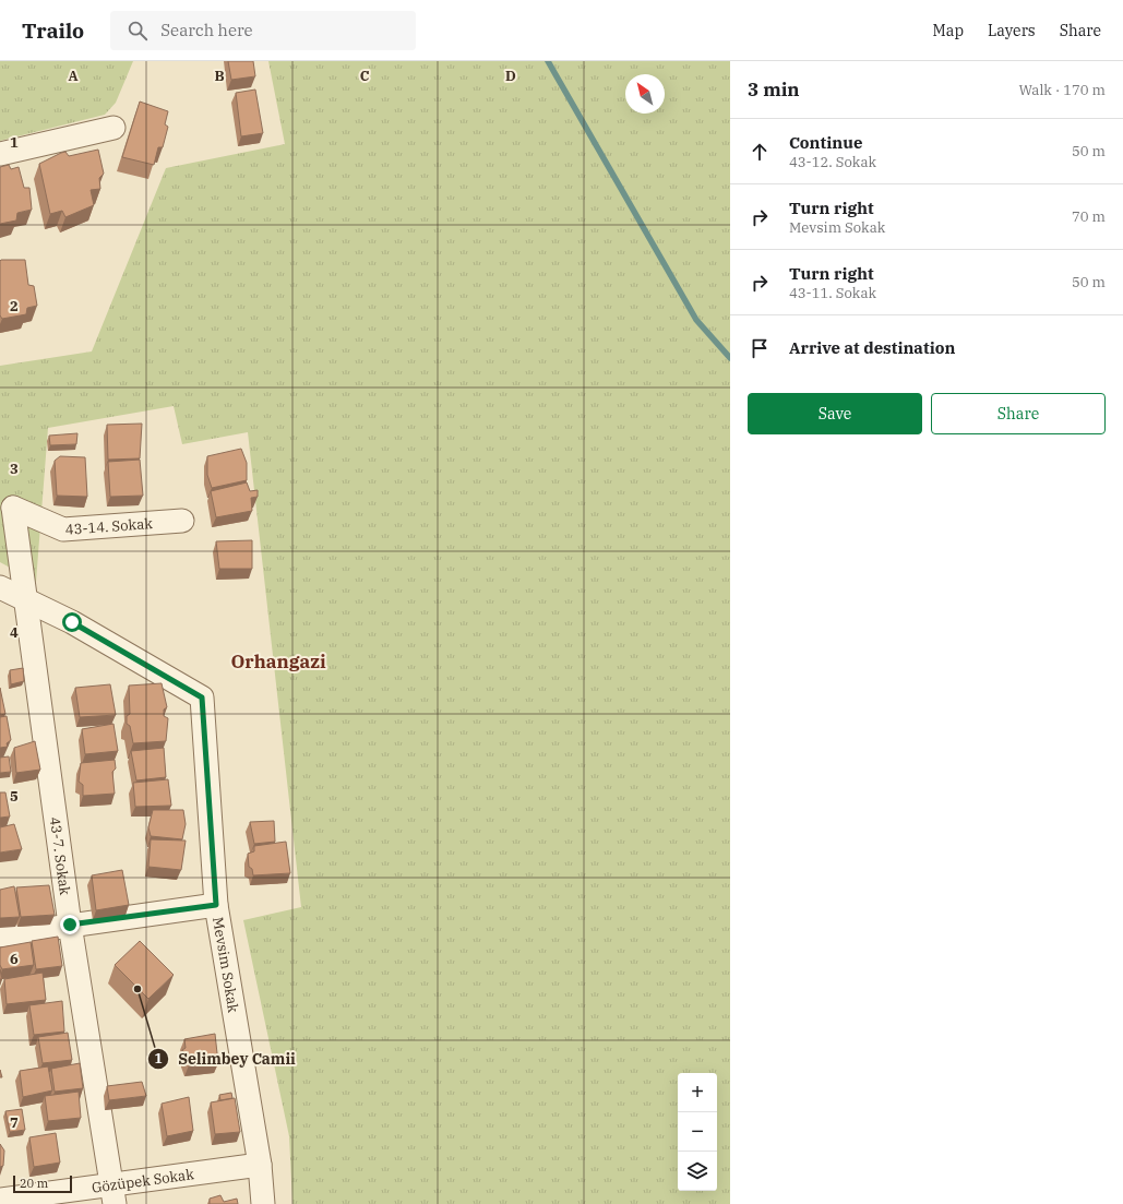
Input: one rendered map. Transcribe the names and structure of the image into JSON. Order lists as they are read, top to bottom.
{
  "streets": {
    "street": [
      "43-14. Sokak",
      "43-7. Sokak",
      "Mevsim Sokak",
      "Gözüpek Sokak"
    ]
  },
  "crossings": [
    ["43-14. Sokak", "43-7. Sokak"],
    ["43-7. Sokak", "Mevsim Sokak"],
    ["43-7. Sokak", "Gözüpek Sokak"],
    ["Mevsim Sokak", "Gözüpek Sokak"]
  ],
  "districts": ["Orhangazi"],
  "places": ["Selimbey Camii"],
  "scale_bar": "20 m",
  "north": "top left",
  "page": {
    "header": "Trailo",
    "search": "Search here",
    "nav": ["Map", "Layers", "Share"],
    "heading": ["3 min", "Walk · 170 m"],
    "list": [
      ["Continue", "43-12. Sokak", "50 m"],
      ["Turn right", "Mevsim Sokak", "70 m"],
      ["Turn right", "43-11. Sokak", "50 m"],
      "Arrive at destination"
    ],
    "buttons": ["Save", "Share"],
    "map_buttons": ["+", "−"],
    "scale": "20 m"
  },
  "grid": {
    "columns": [
      "A",
      "B",
      "C",
      "D"
    ],
    "rows": [
      "1",
      "2",
      "3",
      "4",
      "5",
      "6",
      "7"
    ]
  }
}
